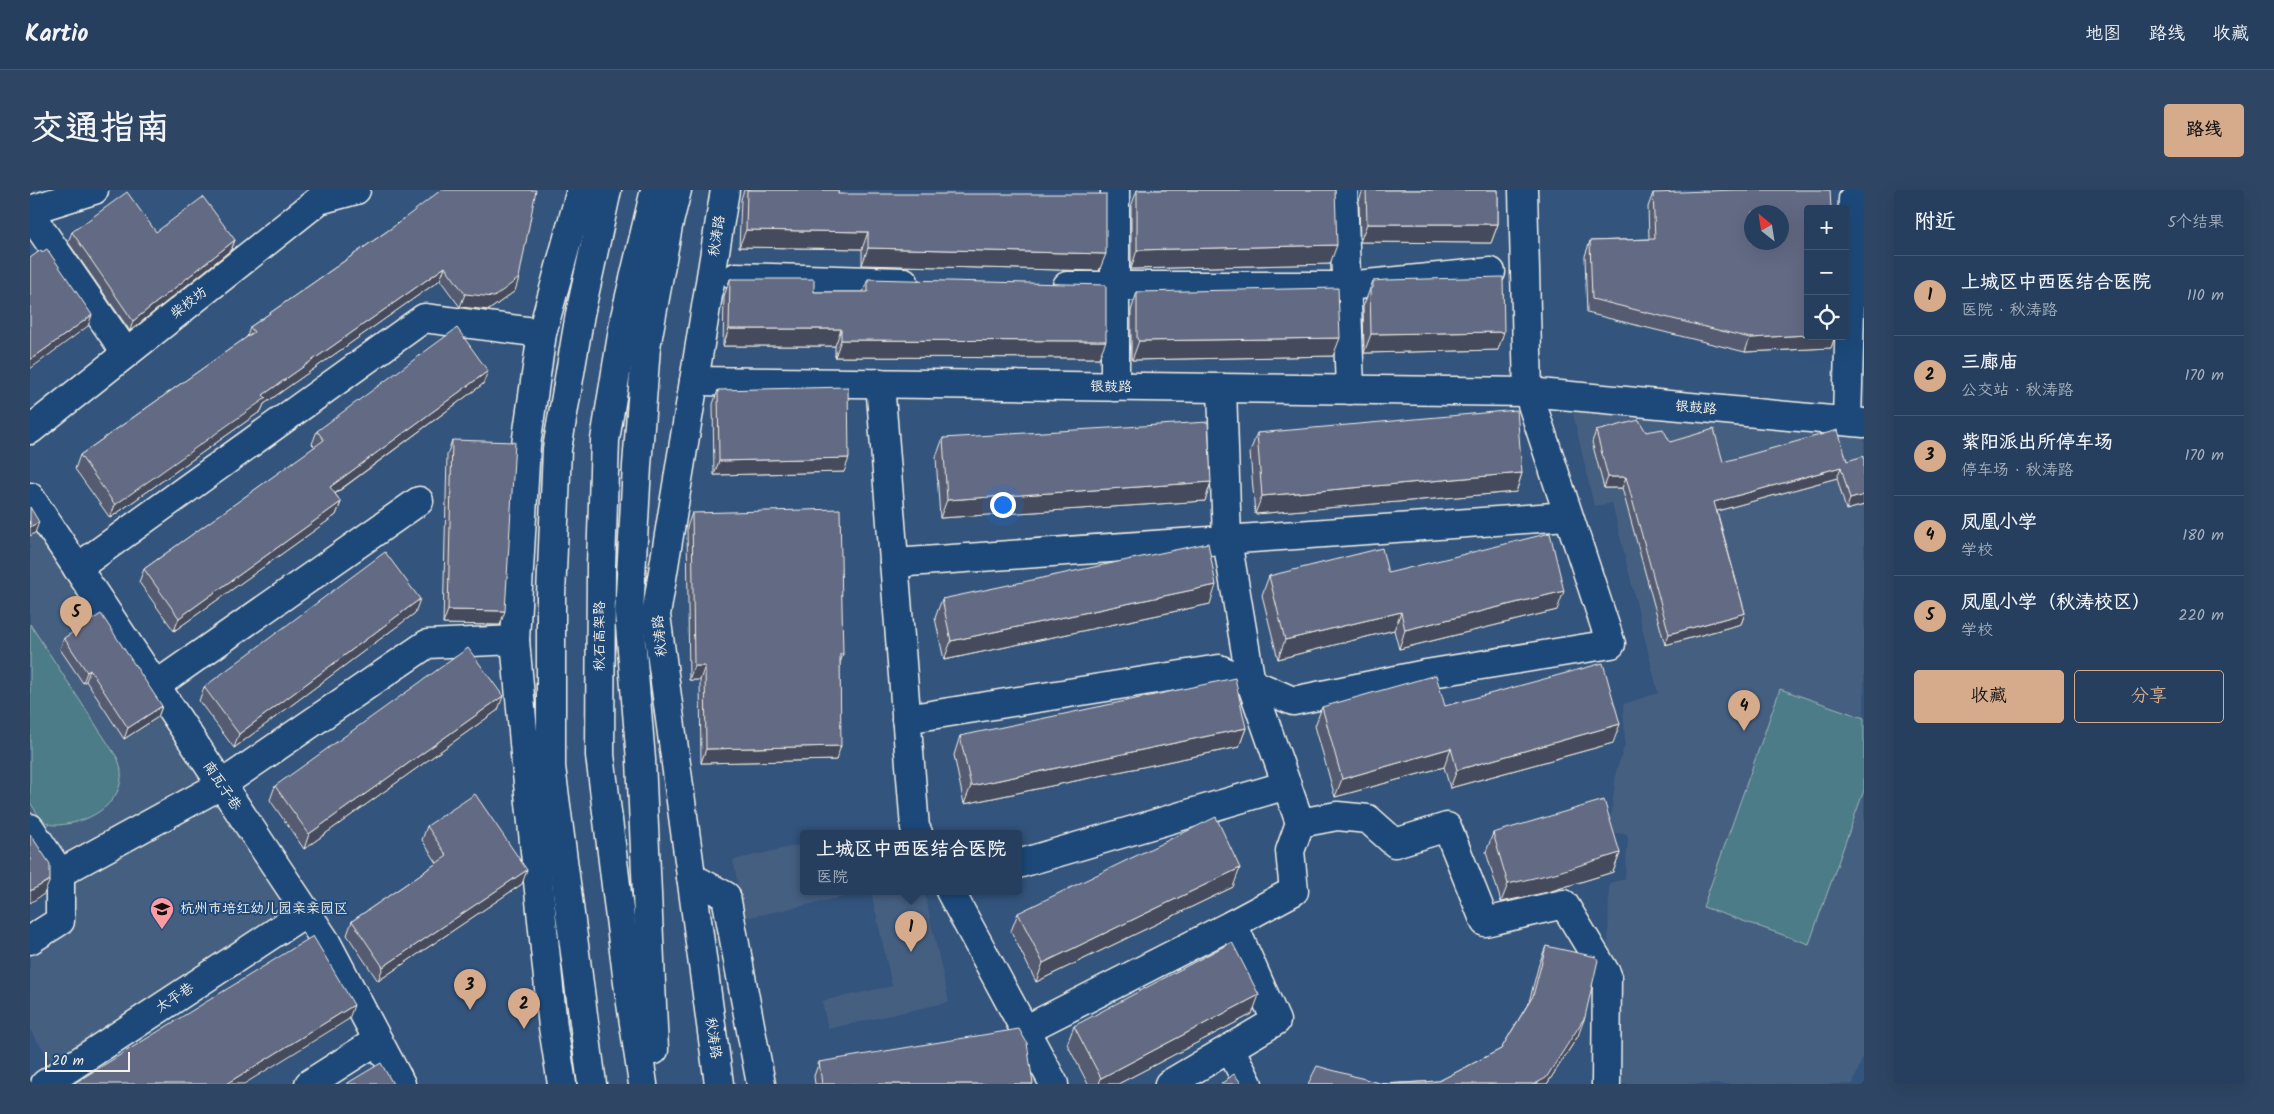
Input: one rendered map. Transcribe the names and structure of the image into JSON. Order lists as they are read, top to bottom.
{
  "streets": {
    "main road": [
      "秋涛路",
      "柴校坊",
      "银鼓路",
      "秋石高架路",
      "南瓦子巷",
      "太平巷"
    ]
  },
  "crossings": [
    ["秋涛路", "银鼓路"],
    ["南瓦子巷", "太平巷"]
  ],
  "places": {
    "school or university": ["杭州市培红幼儿园亲亲园区"]
  },
  "scale_bar": "20 m",
  "north": "top left",
  "page": {
    "header": "Kartio",
    "nav": ["地图", "路线", "收藏"],
    "title": "交通指南",
    "buttons": [
      "路线",
      ["收藏", "分享"]
    ],
    "heading": ["附近", "5个结果"],
    "map_buttons": ["+", "−"],
    "list": [
      {
        "mark": "1",
        "name": "上城区中西医结合医院",
        "note": "医院 · 秋涛路",
        "value": "110 m"
      },
      {
        "mark": "2",
        "name": "三廊庙",
        "note": "公交站 · 秋涛路",
        "value": "170 m"
      },
      {
        "mark": "3",
        "name": "紫阳派出所停车场",
        "note": "停车场 · 秋涛路",
        "value": "170 m"
      },
      {
        "mark": "4",
        "name": "凤凰小学",
        "note": "学校",
        "value": "180 m"
      },
      {
        "mark": "5",
        "name": "凤凰小学（秋涛校区）",
        "note": "学校",
        "value": "220 m"
      }
    ],
    "pins": [
      "5",
      "4",
      "1",
      "3",
      "2"
    ],
    "popup": ["上城区中西医结合医院", "医院"],
    "scale": "20 m"
  }
}
